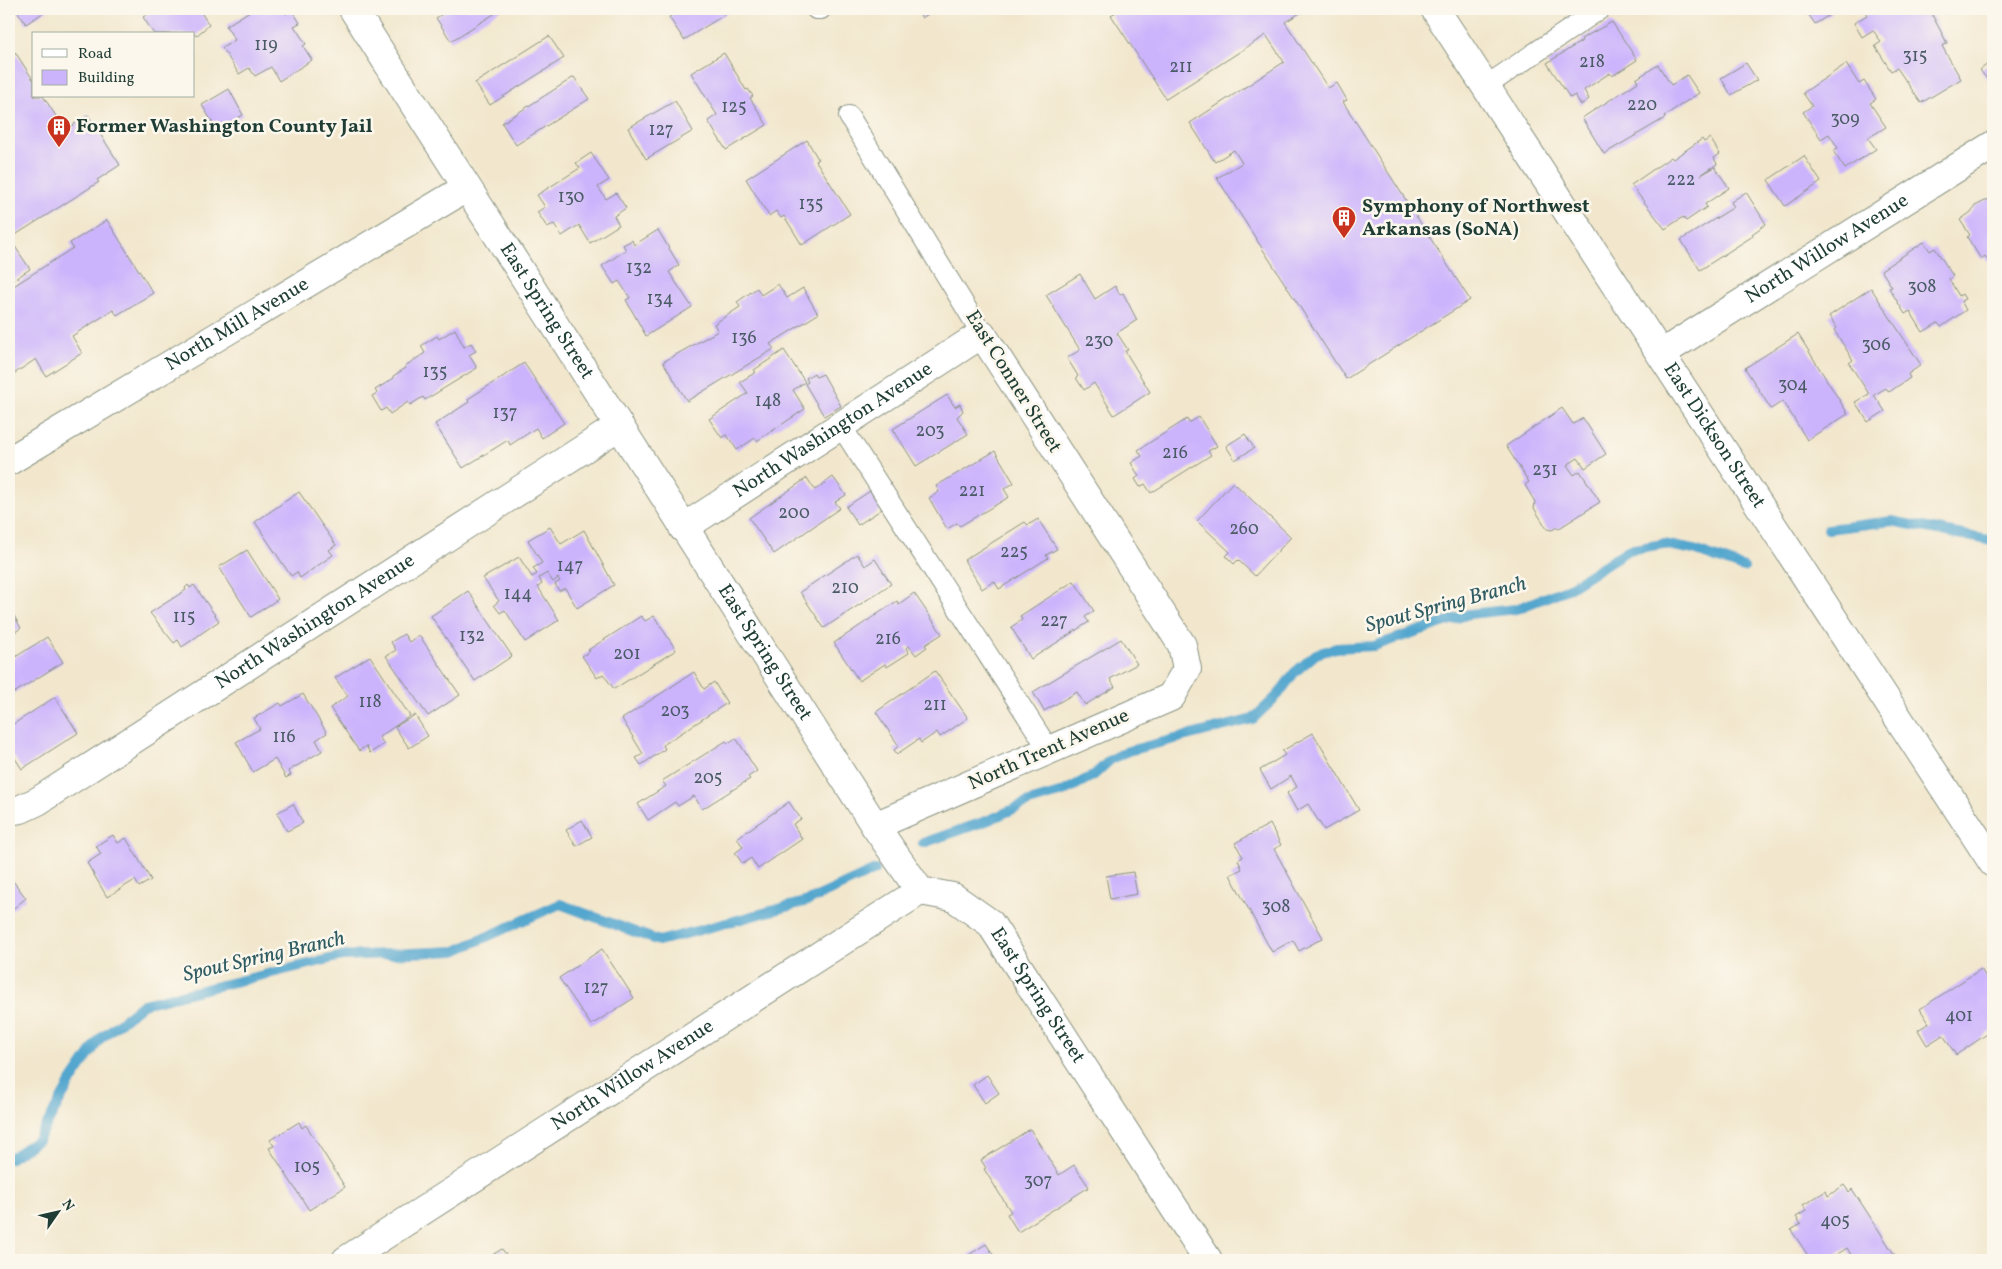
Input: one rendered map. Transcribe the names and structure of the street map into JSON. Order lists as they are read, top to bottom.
{
  "streets": {
    "street": [
      "North Willow Avenue",
      "East Spring Street",
      "North Mill Avenue",
      "East Conner Street",
      "North Washington Avenue",
      "East Dickson Street",
      "North Trent Avenue"
    ]
  },
  "crossings": [
    ["North Willow Avenue", "East Spring Street"],
    ["North Willow Avenue", "East Dickson Street"],
    ["East Spring Street", "North Mill Avenue"],
    ["East Spring Street", "North Washington Avenue"],
    ["East Spring Street", "North Trent Avenue"],
    ["East Conner Street", "North Washington Avenue"],
    ["East Conner Street", "North Trent Avenue"]
  ],
  "water": ["Spout Spring Branch"],
  "places": {
    "building": ["Former Washington County Jail", "Symphony of Northwest Arkansas (SoNA)"]
  },
  "house_numbers": [
    "119",
    "315",
    "218",
    "211",
    "220",
    "125",
    "309",
    "127",
    "222",
    "130",
    "135",
    "132",
    "308",
    "134",
    "136",
    "230",
    "306",
    "135",
    "304",
    "148",
    "137",
    "203",
    "216",
    "231",
    "221",
    "200",
    "260",
    "225",
    "147",
    "210",
    "144",
    "115",
    "227",
    "132",
    "216",
    "201",
    "118",
    "211",
    "203",
    "116",
    "205",
    "308",
    "127",
    "401",
    "105",
    "307",
    "405"
  ],
  "legend": ["Road", "Building"],
  "north": "top right"
}
